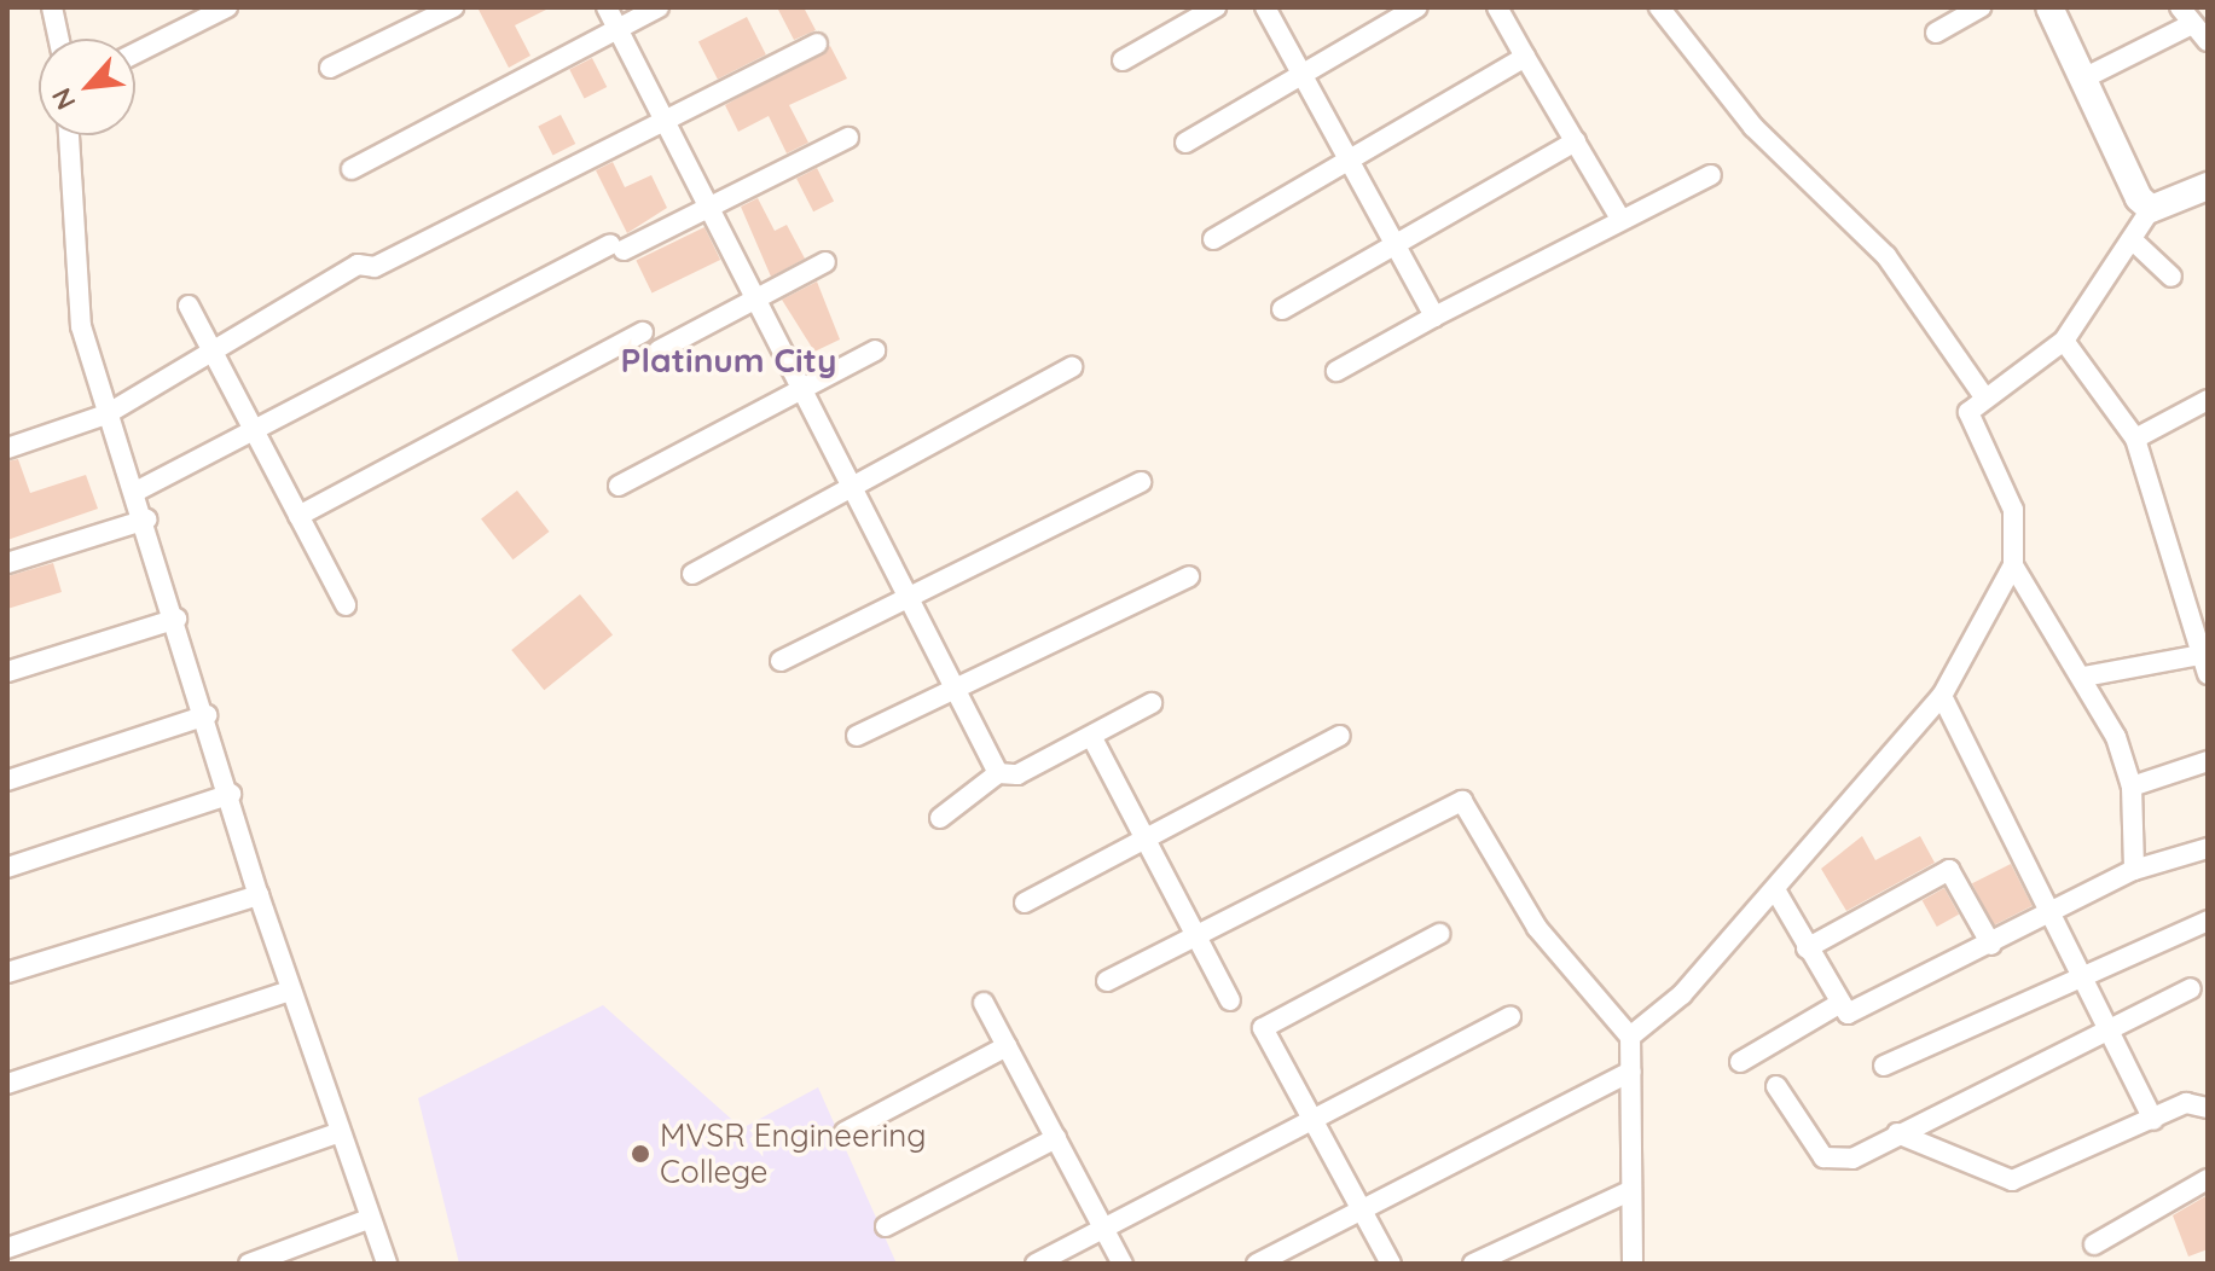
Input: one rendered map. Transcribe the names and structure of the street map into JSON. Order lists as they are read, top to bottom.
{
  "districts": ["Platinum City"],
  "places": ["MVSR Engineering College"],
  "north": "bottom left"
}
